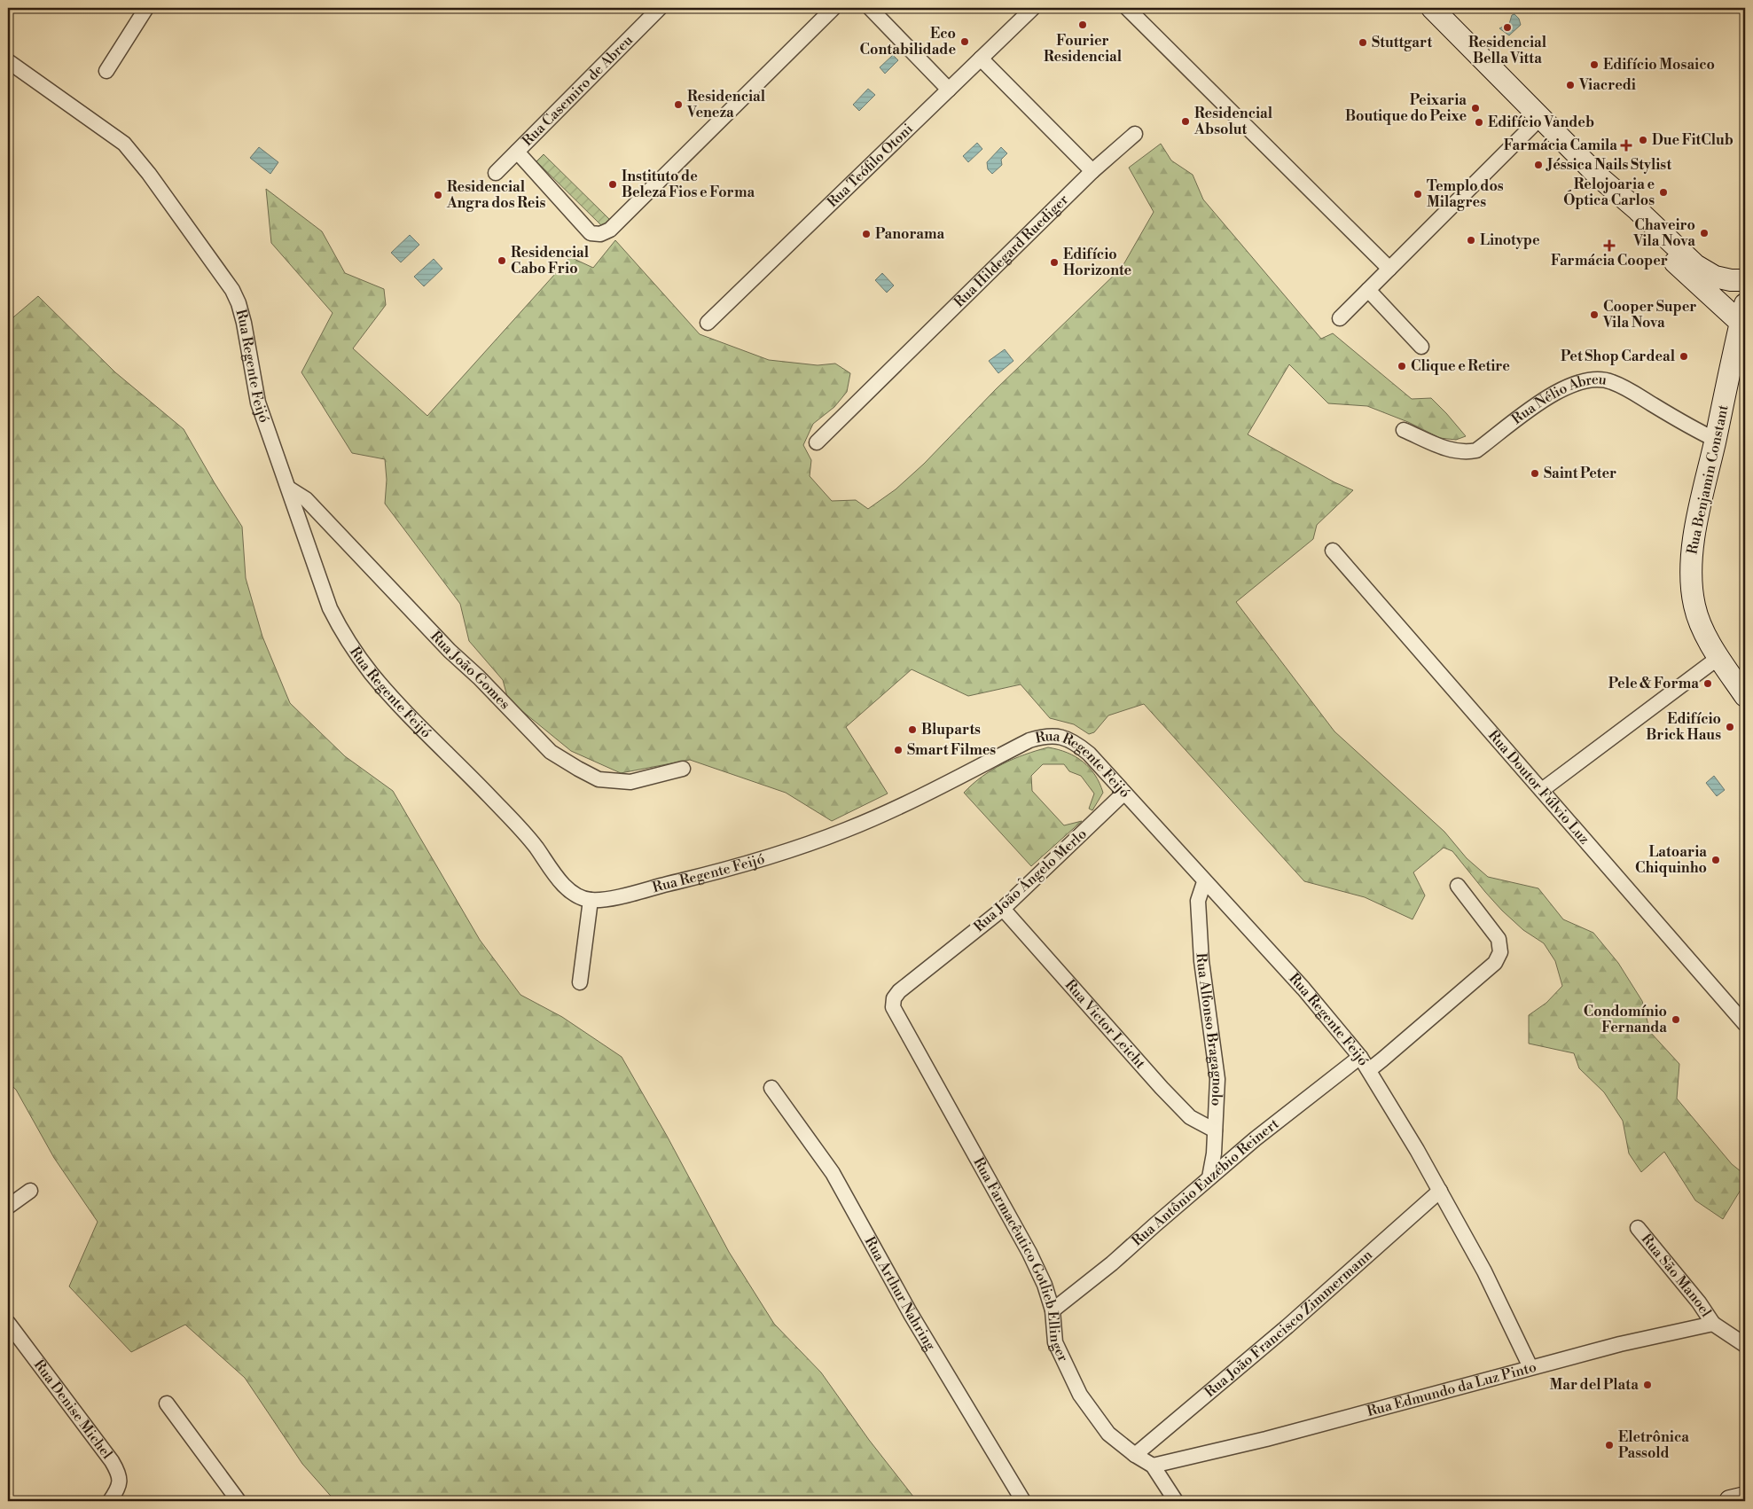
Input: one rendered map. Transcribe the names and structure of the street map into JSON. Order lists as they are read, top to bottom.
{
  "streets": {
    "main road": ["Rua Benjamin Constant"],
    "street": [
      "Rua Casemiro de Abreu",
      "Rua Teófilo Otoni",
      "Rua Hildegard Ruediger",
      "Rua Regente Feijó",
      "Rua Nélio Abreu",
      "Rua João Gomes",
      "Rua Doutor Fúlvio Luz",
      "Rua João Ângelo Merlo",
      "Rua Victor Leicht",
      "Rua Alfonso Bragagnolo",
      "Rua Antônio Euzébio Reinert",
      "Rua Farmacêutico Gotlieb Ellinger",
      "Rua São Manoel",
      "Rua Arthur Nahring",
      "Rua João Francisco Zimmermann",
      "Rua Edmundo da Luz Pinto",
      "Rua Denise Michel"
    ]
  },
  "crossings": [
    ["Rua Regente Feijó", "Rua João Gomes"],
    ["Rua Regente Feijó", "Rua João Ângelo Merlo"],
    ["Rua Regente Feijó", "Rua Alfonso Bragagnolo"],
    ["Rua Regente Feijó", "Rua Antônio Euzébio Reinert"],
    ["Rua Regente Feijó", "Rua João Francisco Zimmermann"],
    ["Rua Regente Feijó", "Rua Edmundo da Luz Pinto"],
    ["Rua Nélio Abreu", "Rua Benjamin Constant"],
    ["Rua João Ângelo Merlo", "Rua Victor Leicht"],
    ["Rua João Ângelo Merlo", "Rua Farmacêutico Gotlieb Ellinger"],
    ["Rua Victor Leicht", "Rua Alfonso Bragagnolo"],
    ["Rua Alfonso Bragagnolo", "Rua Antônio Euzébio Reinert"],
    ["Rua Antônio Euzébio Reinert", "Rua Farmacêutico Gotlieb Ellinger"],
    ["Rua Farmacêutico Gotlieb Ellinger", "Rua João Francisco Zimmermann"],
    ["Rua Farmacêutico Gotlieb Ellinger", "Rua Edmundo da Luz Pinto"],
    ["Rua São Manoel", "Rua Edmundo da Luz Pinto"]
  ],
  "places": {
    "other": [
      "Fourier Residencial",
      "Residencial Bella Vitta",
      "Eco Contabilidade",
      "Stuttgart",
      "Edifício Mosaico",
      "Viacredi",
      "Residencial Veneza",
      "Peixaria Boutique do Peixe",
      "Residencial Absolut",
      "Edifício Vandeb",
      "Due FitClub",
      "Jéssica Nails Stylist",
      "Instituto de Beleza Fios e Forma",
      "Relojoaria e Óptica Carlos",
      "Templo dos Milagres",
      "Residencial Angra dos Reis",
      "Chaveiro Vila Nova",
      "Panorama",
      "Linotype",
      "Residencial Cabo Frio",
      "Edifício Horizonte",
      "Cooper Super Vila Nova",
      "Pet Shop Cardeal",
      "Clique e Retire",
      "Saint Peter",
      "Pele & Forma",
      "Edifício Brick Haus",
      "Bluparts",
      "Smart Filmes",
      "Latoaria Chiquinho",
      "Condomínio Fernanda",
      "Mar del Plata",
      "Eletrônica Passold"
    ],
    "health": ["Farmácia Camila", "Farmácia Cooper"]
  }
}
